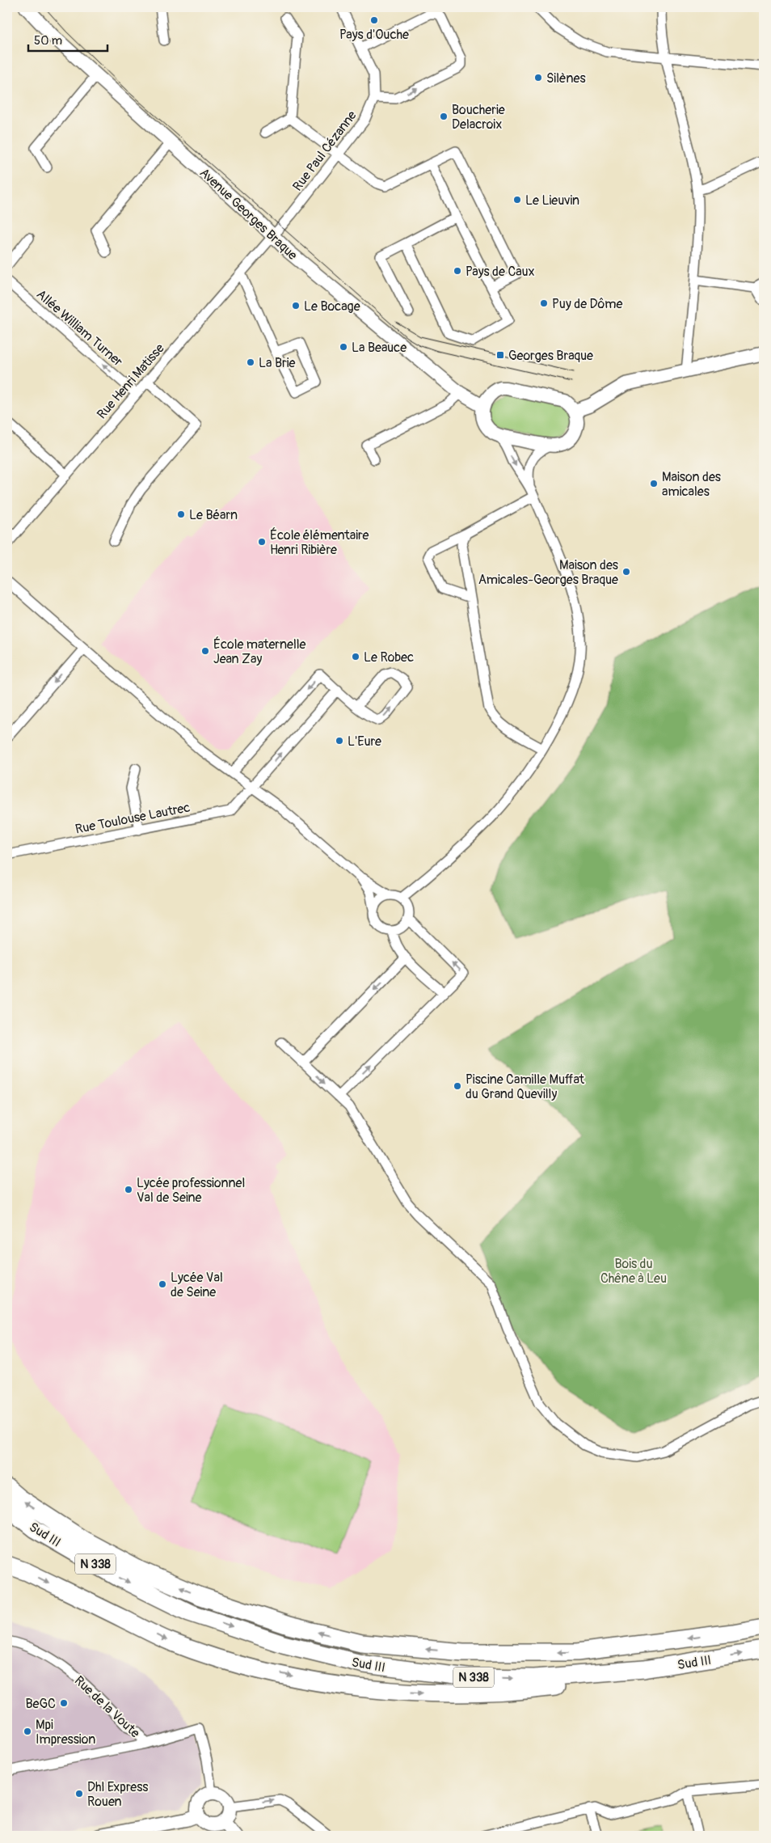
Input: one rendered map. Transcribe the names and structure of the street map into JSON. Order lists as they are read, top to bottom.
{
  "streets": {
    "highway": ["Sud III", "N 338"],
    "street": [
      "Rue Paul Cézanne",
      "Avenue Georges Braque",
      "Allée William Turner",
      "Rue Henri Matisse",
      "Rue Toulouse Lautrec",
      "Rue de la Voute"
    ]
  },
  "crossings": [
    ["Rue Paul Cézanne", "Avenue Georges Braque"],
    ["Rue Paul Cézanne", "Rue Henri Matisse"],
    ["Avenue Georges Braque", "Rue Henri Matisse"],
    ["Allée William Turner", "Rue Henri Matisse"]
  ],
  "one_way": ["Allée William Turner"],
  "parks": ["Bois du Chêne à Leu"],
  "places": {
    "other": [
      "Pays d'Ouche",
      "Silènes",
      "Boucherie Delacroix",
      "Le Lieuvin",
      "Pays de Caux",
      "Puy de Dôme",
      "Le Bocage",
      "La Beauce",
      "La Brie",
      "Maison des amicales",
      "Le Béarn",
      "École élémentaire Henri Ribière",
      "Maison des Amicales-Georges Braque",
      "École maternelle Jean Zay",
      "Le Robec",
      "L'Eure",
      "Piscine Camille Muffat du Grand Quevilly",
      "Lycée professionnel Val de Seine",
      "Lycée Val de Seine",
      "BeGC",
      "Mpi Impression",
      "Dhl Express Rouen"
    ],
    "transit": ["Georges Braque"]
  },
  "scale_bar": "50 m"
}
